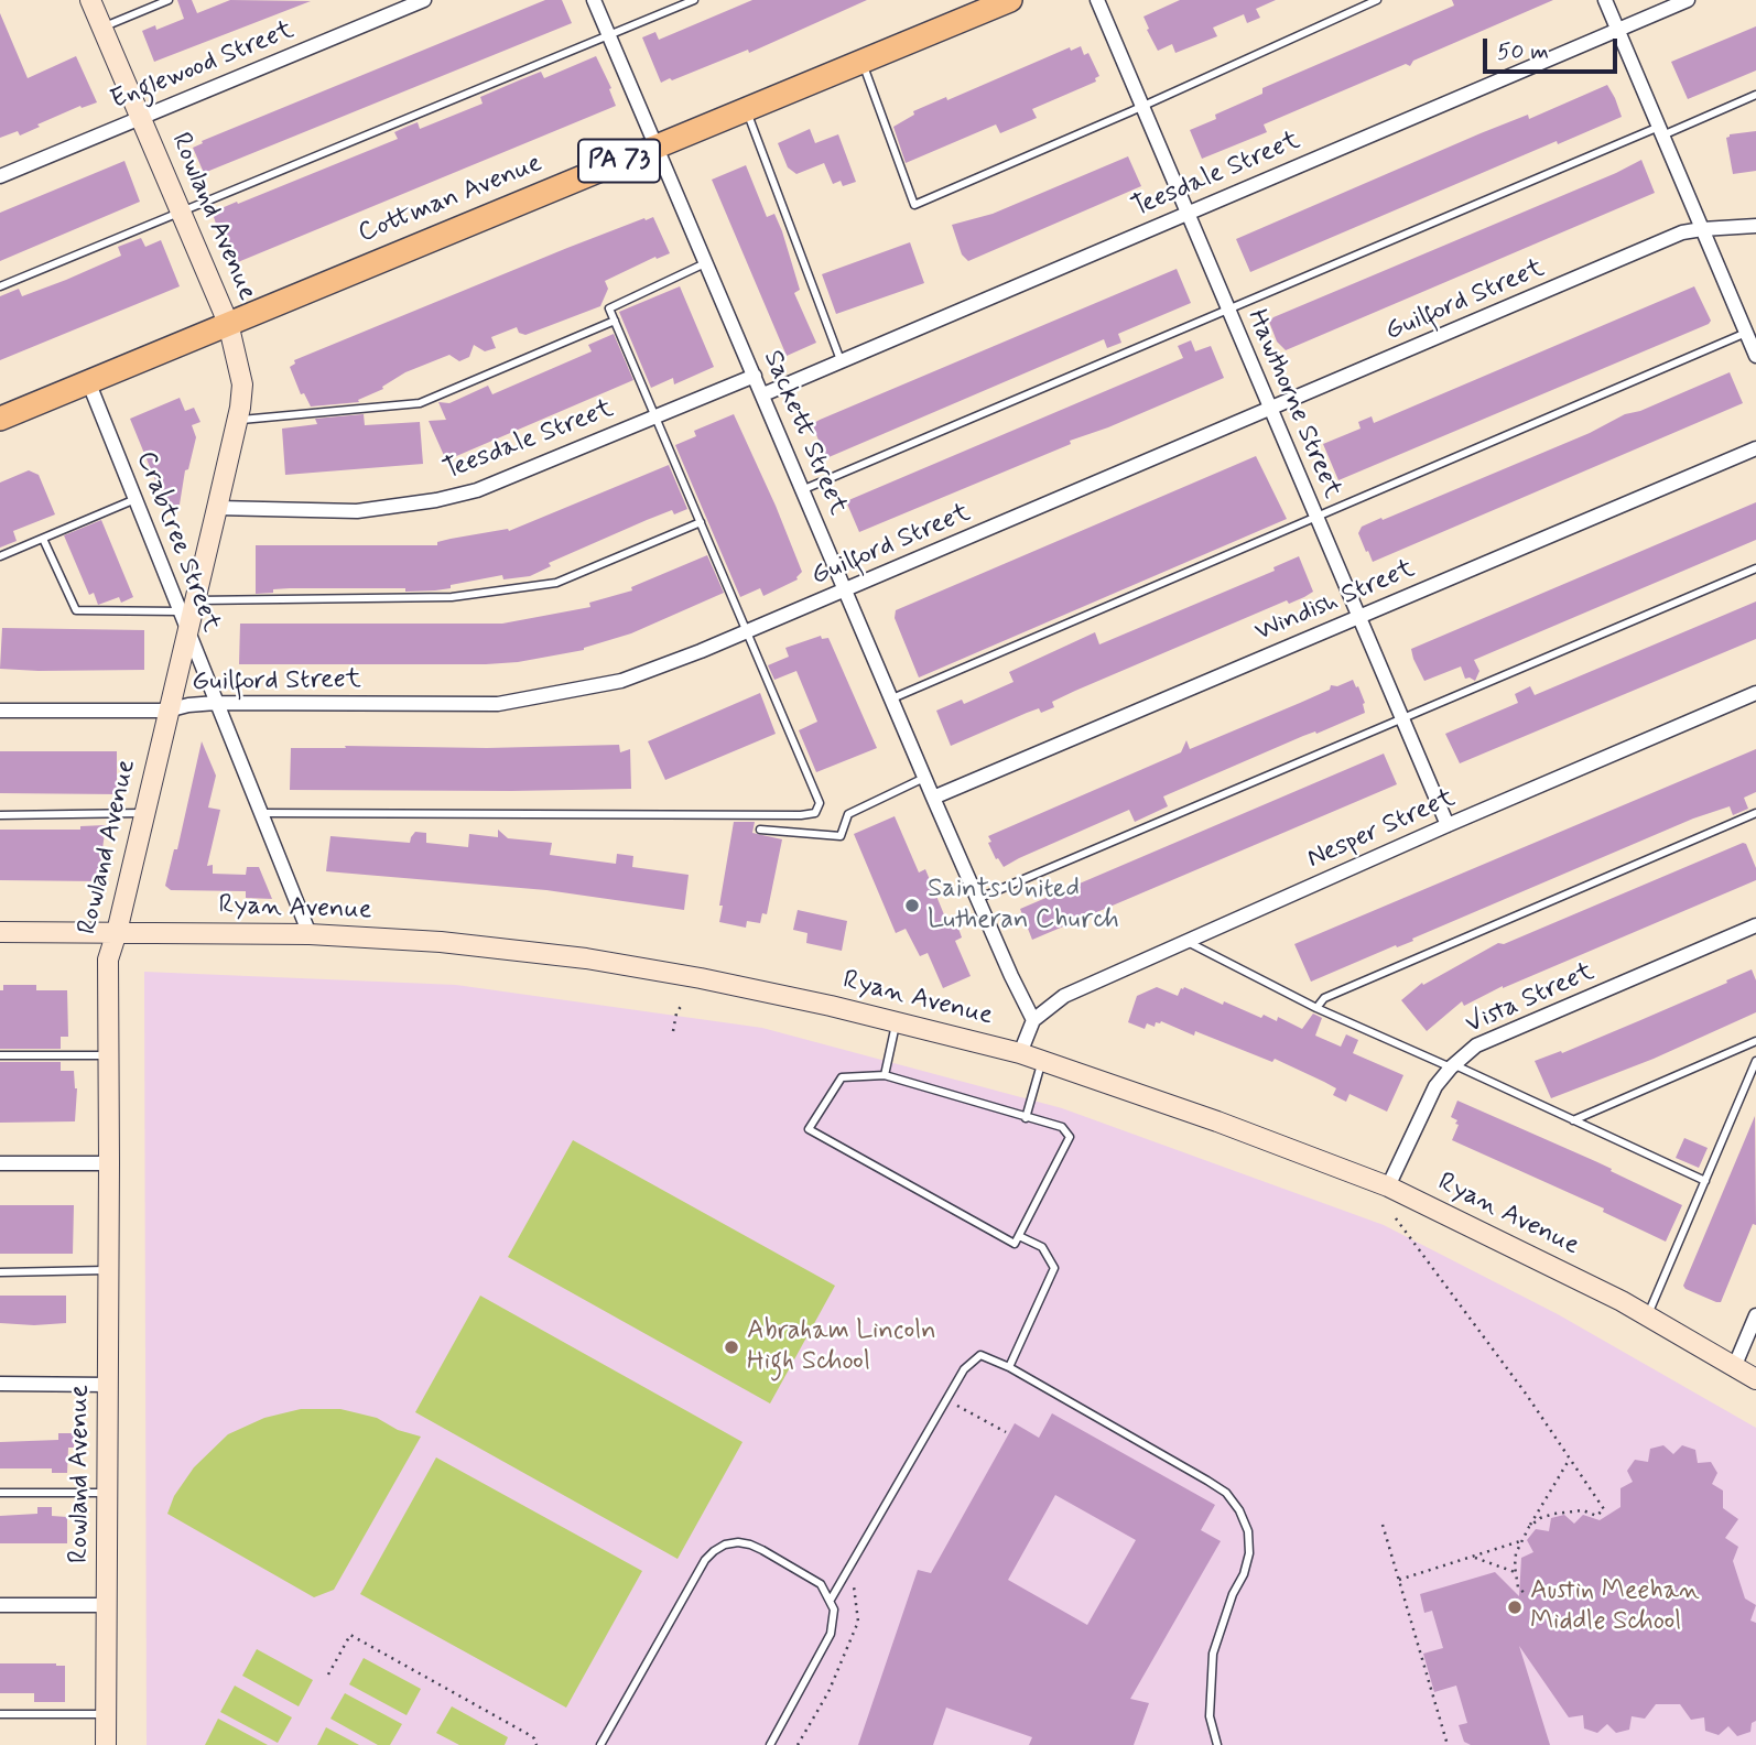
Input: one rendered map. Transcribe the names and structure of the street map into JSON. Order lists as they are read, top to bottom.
{
  "streets": {
    "main road": ["PA 73", "Cottman Avenue"],
    "street": [
      "Englewood Street",
      "Teesdale Street",
      "Rowland Avenue",
      "Guilford Street",
      "Hawthorne Street",
      "Sackett Street",
      "Crabtree Street",
      "Windish Street",
      "Nesper Street",
      "Ryan Avenue",
      "Vista Street"
    ]
  },
  "crossings": [
    ["Englewood Street", "Rowland Avenue"],
    ["Teesdale Street", "Rowland Avenue"],
    ["Teesdale Street", "Hawthorne Street"],
    ["Teesdale Street", "Sackett Street"],
    ["Cottman Avenue", "Rowland Avenue"],
    ["Cottman Avenue", "Sackett Street"],
    ["Cottman Avenue", "Crabtree Street"],
    ["Rowland Avenue", "Guilford Street"],
    ["Rowland Avenue", "Crabtree Street"],
    ["Rowland Avenue", "Ryan Avenue"],
    ["Guilford Street", "Hawthorne Street"],
    ["Guilford Street", "Sackett Street"],
    ["Guilford Street", "Crabtree Street"],
    ["Hawthorne Street", "Windish Street"],
    ["Hawthorne Street", "Nesper Street"],
    ["Sackett Street", "Windish Street"],
    ["Sackett Street", "Nesper Street"],
    ["Crabtree Street", "Ryan Avenue"],
    ["Ryan Avenue", "Vista Street"]
  ],
  "places": ["Saints United Lutheran Church", "Abraham Lincoln High School", "Austin Meehan Middle School"],
  "scale_bar": "50 m"
}
